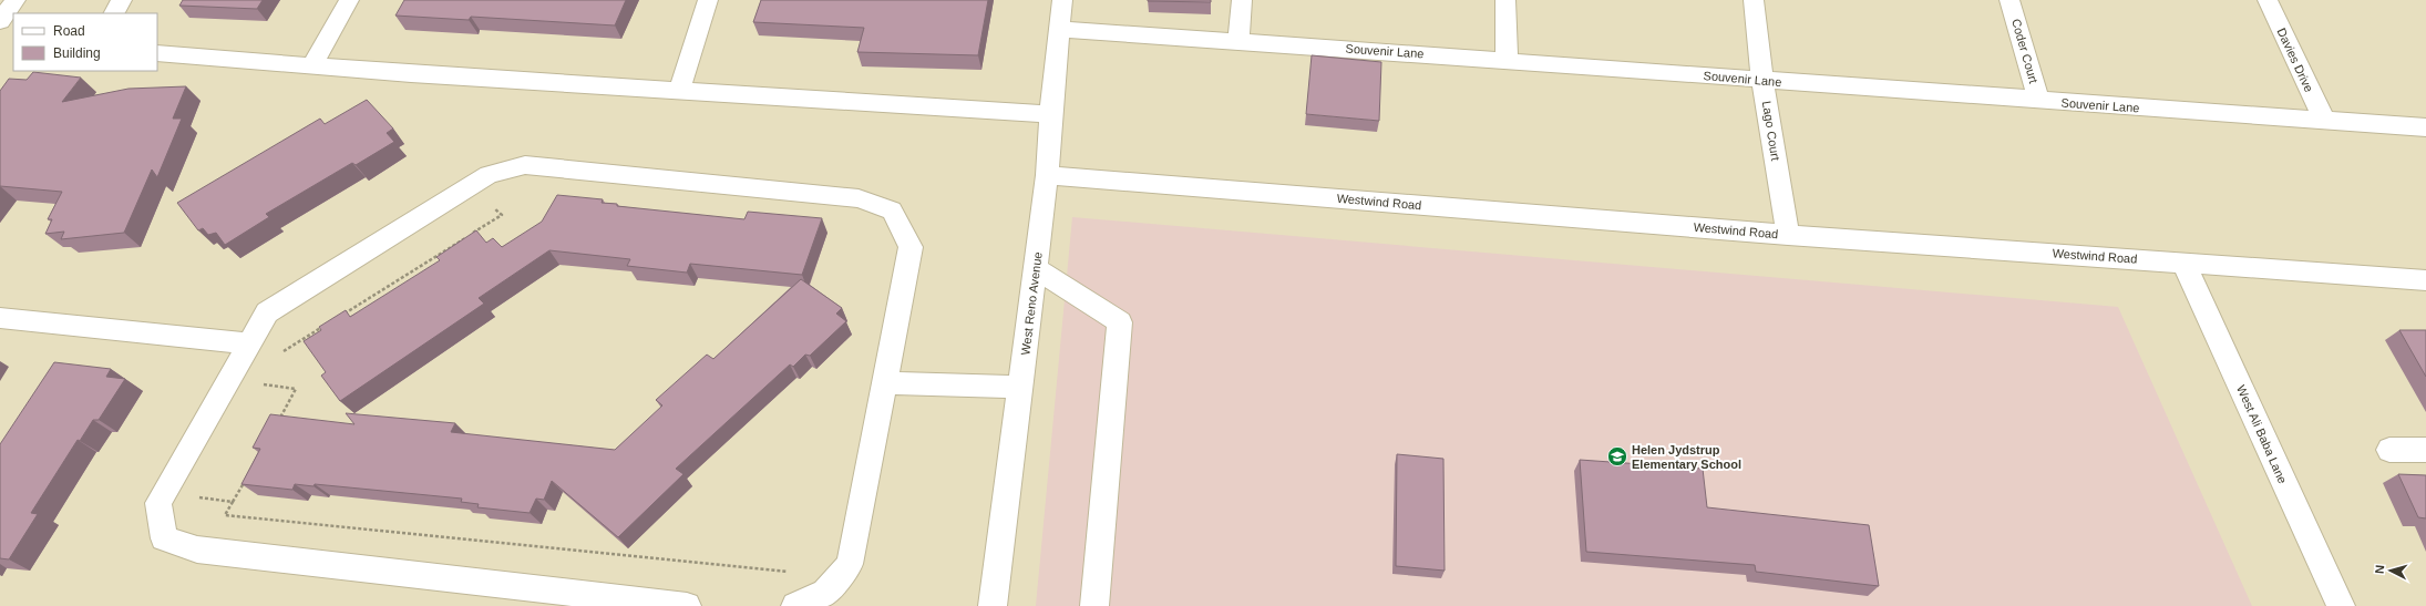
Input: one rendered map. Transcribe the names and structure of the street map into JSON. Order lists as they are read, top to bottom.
{
  "streets": {
    "street": [
      "Souvenir Lane",
      "Coder Court",
      "Davies Drive",
      "Lago Court",
      "Westwind Road",
      "West Reno Avenue",
      "West Ali Baba Lane"
    ]
  },
  "crossings": [
    ["Souvenir Lane", "Coder Court"],
    ["Souvenir Lane", "Davies Drive"],
    ["Souvenir Lane", "Lago Court"],
    ["Souvenir Lane", "West Reno Avenue"],
    ["Lago Court", "Westwind Road"],
    ["Westwind Road", "West Reno Avenue"],
    ["Westwind Road", "West Ali Baba Lane"]
  ],
  "places": {
    "school or university": ["Helen Jydstrup Elementary School"]
  },
  "legend": ["Road", "Building"],
  "north": "left"
}
